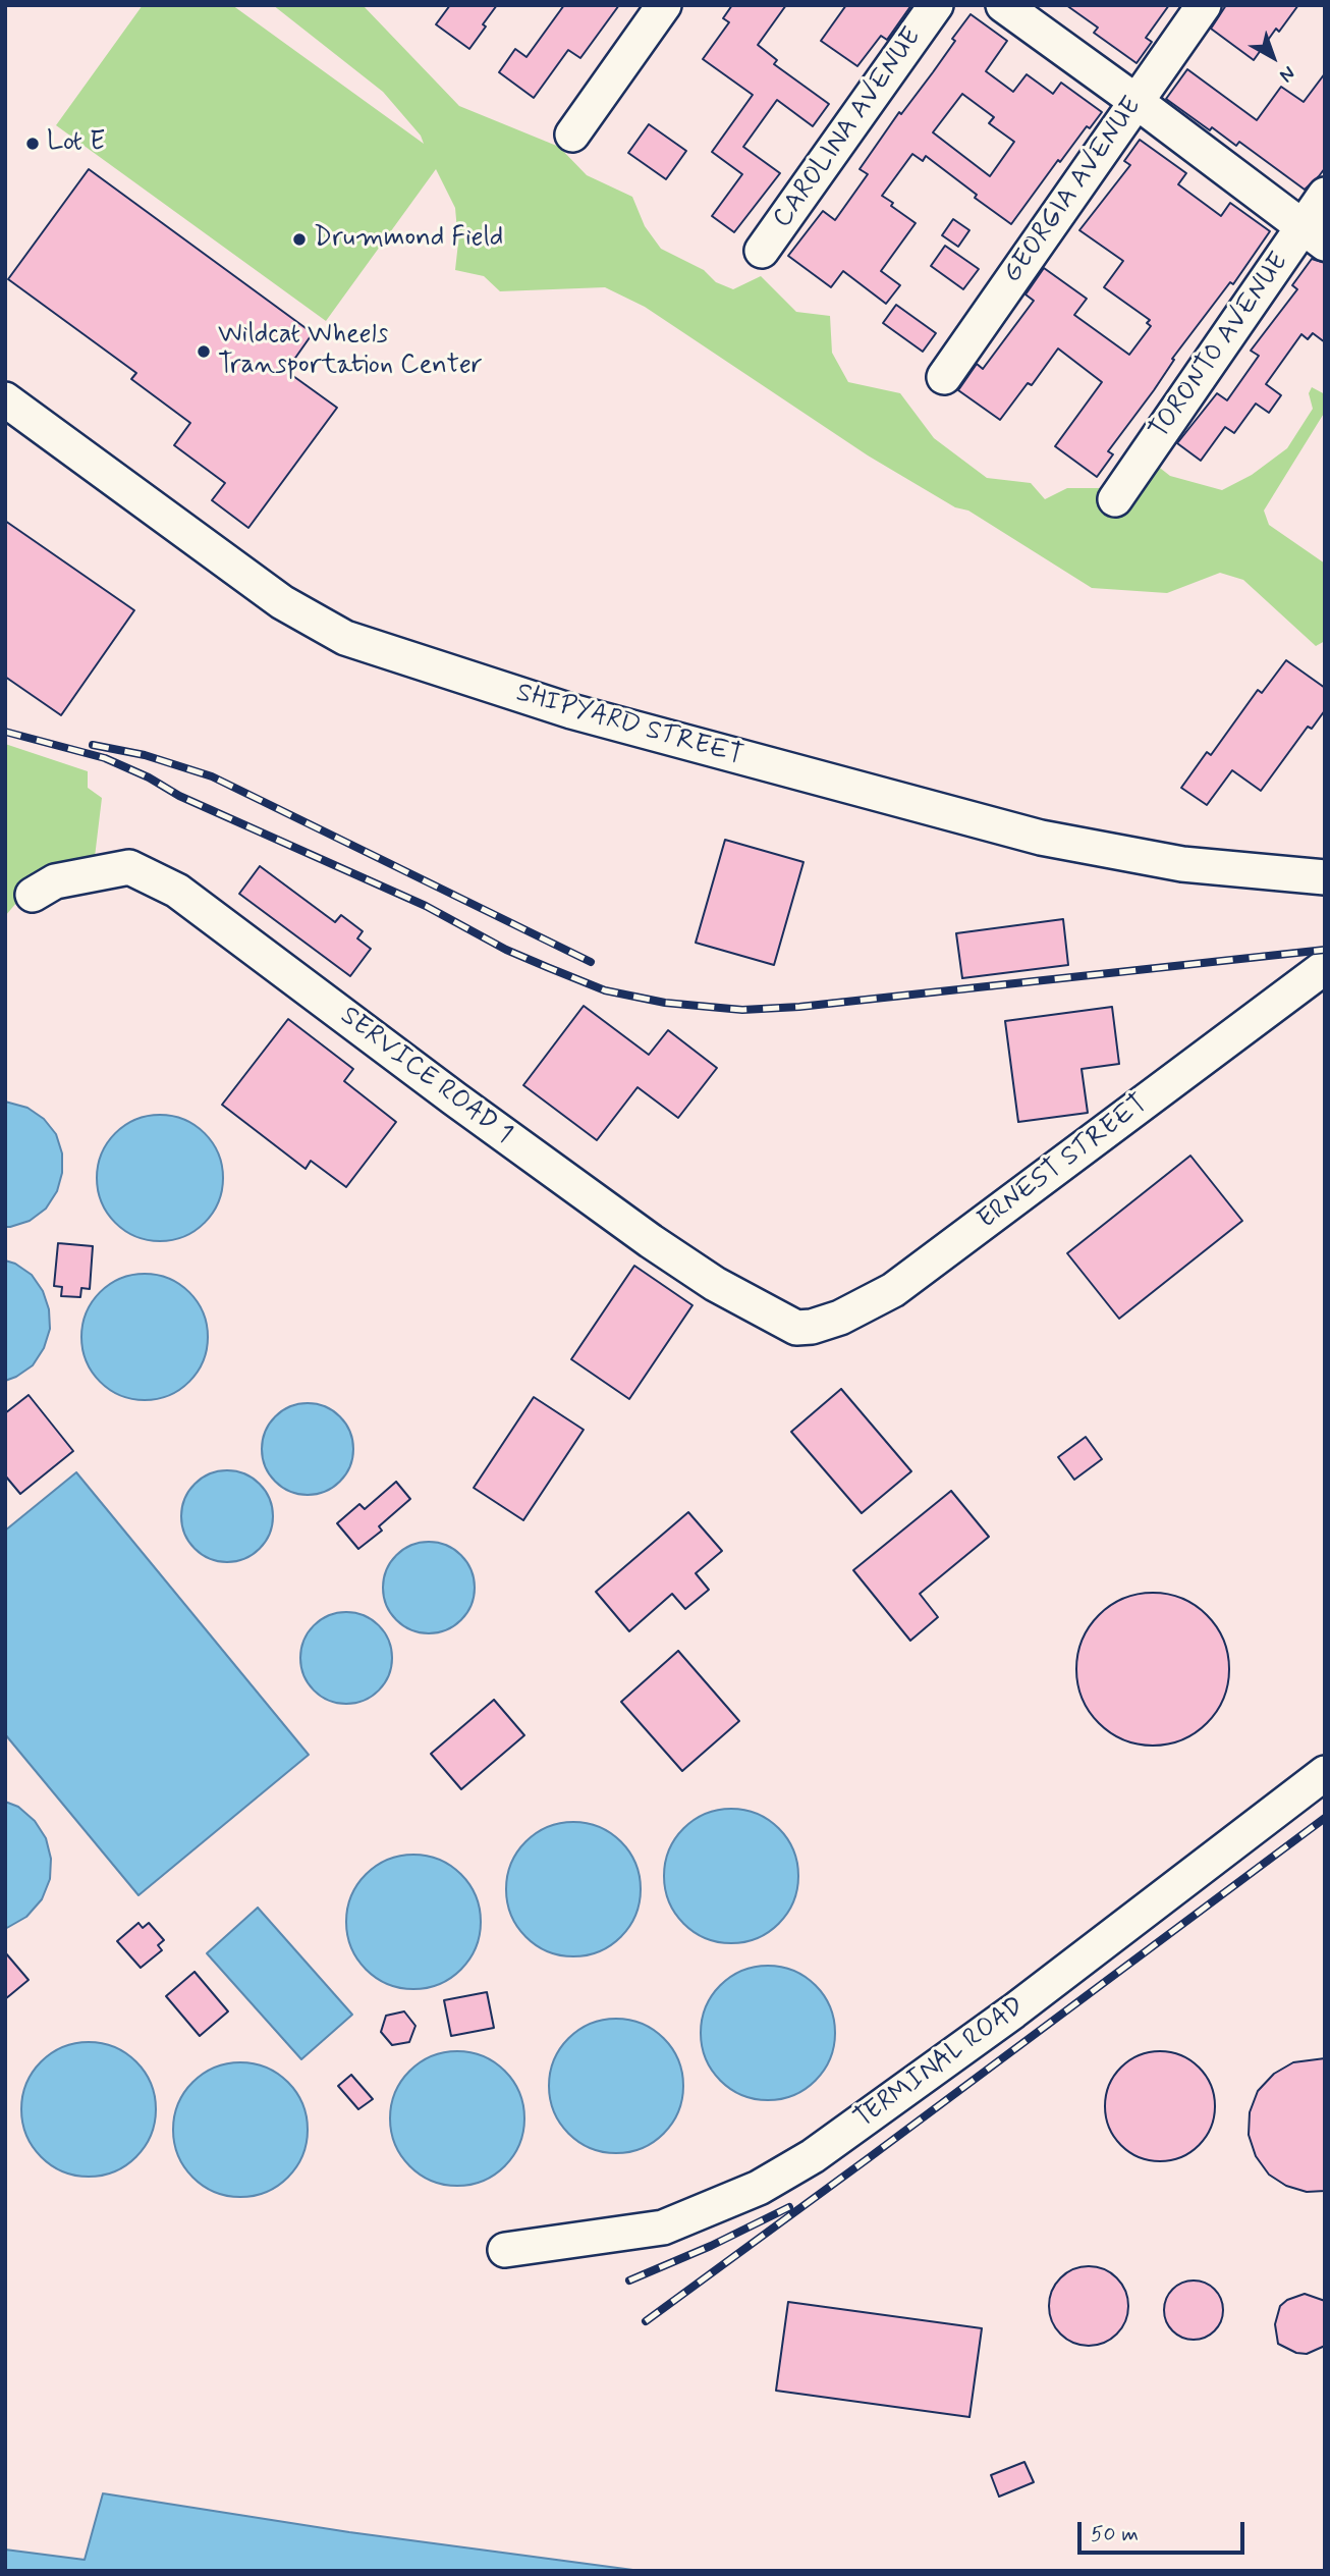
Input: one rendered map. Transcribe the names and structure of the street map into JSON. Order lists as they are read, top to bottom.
{
  "streets": {
    "street": [
      "CAROLINA AVENUE",
      "GEORGIA AVENUE",
      "TORONTO AVENUE",
      "SHIPYARD STREET",
      "SERVICE ROAD 1",
      "ERNEST STREET",
      "TERMINAL ROAD"
    ]
  },
  "crossings": [
    ["SERVICE ROAD 1", "ERNEST STREET"]
  ],
  "places": ["Lot E", "Drummond Field", "Wildcat Wheels Transportation Center"],
  "scale_bar": "50 m",
  "north": "bottom right"
}
